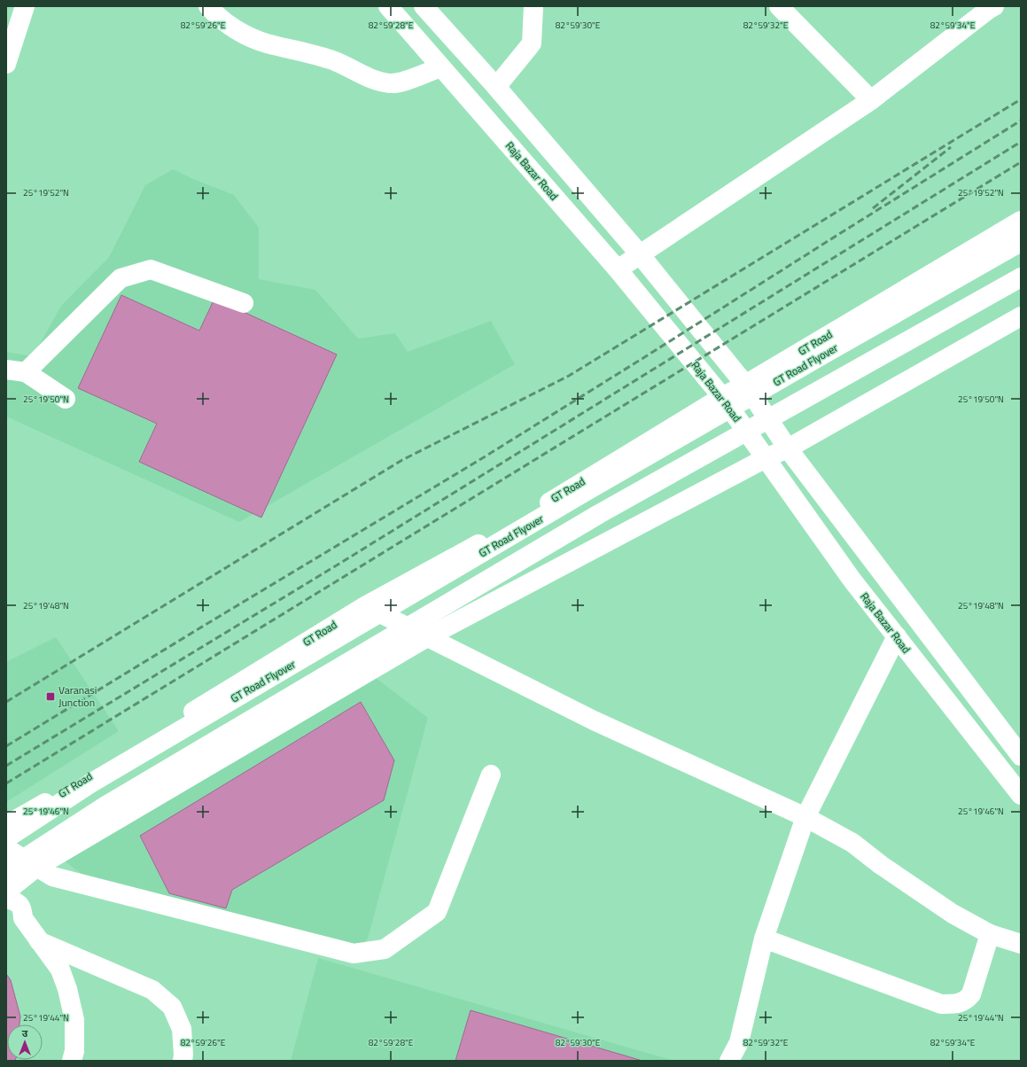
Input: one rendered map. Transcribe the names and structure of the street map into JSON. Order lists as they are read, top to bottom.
{
  "streets": {
    "main road": ["Raja Bazar Road", "GT Road", "GT Road Flyover"]
  },
  "crossings": [
    ["Raja Bazar Road", "GT Road"]
  ],
  "places": {
    "transit": ["Varanasi Junction"]
  },
  "north": "top",
  "coordinates": [
    "82°59'26\"E",
    "82°59'28\"E",
    "82°59'30\"E",
    "82°59'32\"E",
    "82°59'34\"E",
    "25°19'52\"N",
    "25°19'50\"N",
    "25°19'48\"N",
    "25°19'46\"N",
    "25°19'44\"N"
  ]
}
